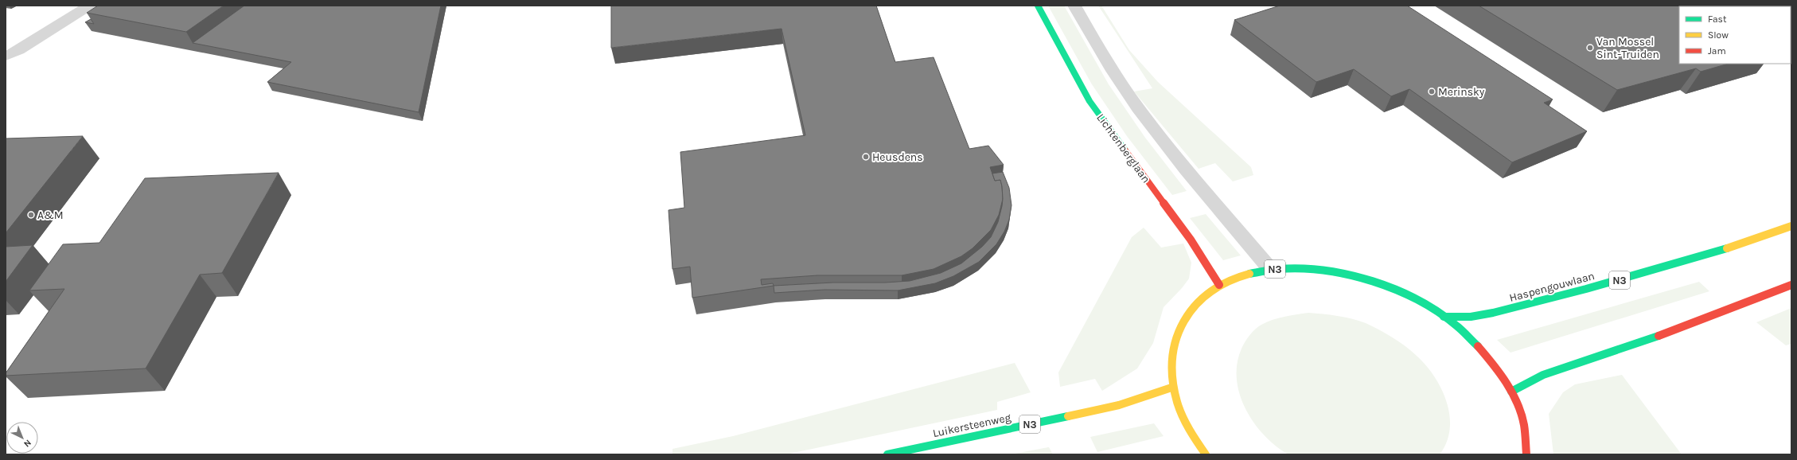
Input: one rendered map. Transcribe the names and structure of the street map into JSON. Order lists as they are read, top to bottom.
{
  "streets": {
    "main road": [
      "Lichtenberglaan",
      "N3",
      "Haspengouwlaan",
      "Luikersteenweg"
    ]
  },
  "crossings": [
    ["Lichtenberglaan", "N3"],
    ["N3", "Haspengouwlaan"],
    ["N3", "Luikersteenweg"]
  ],
  "places": [
    "Van Mossel Sint-Truiden",
    "Merinsky",
    "Heusdens",
    "A&M"
  ],
  "legend": ["Fast", "Slow", "Jam"],
  "north": "bottom right"
}
